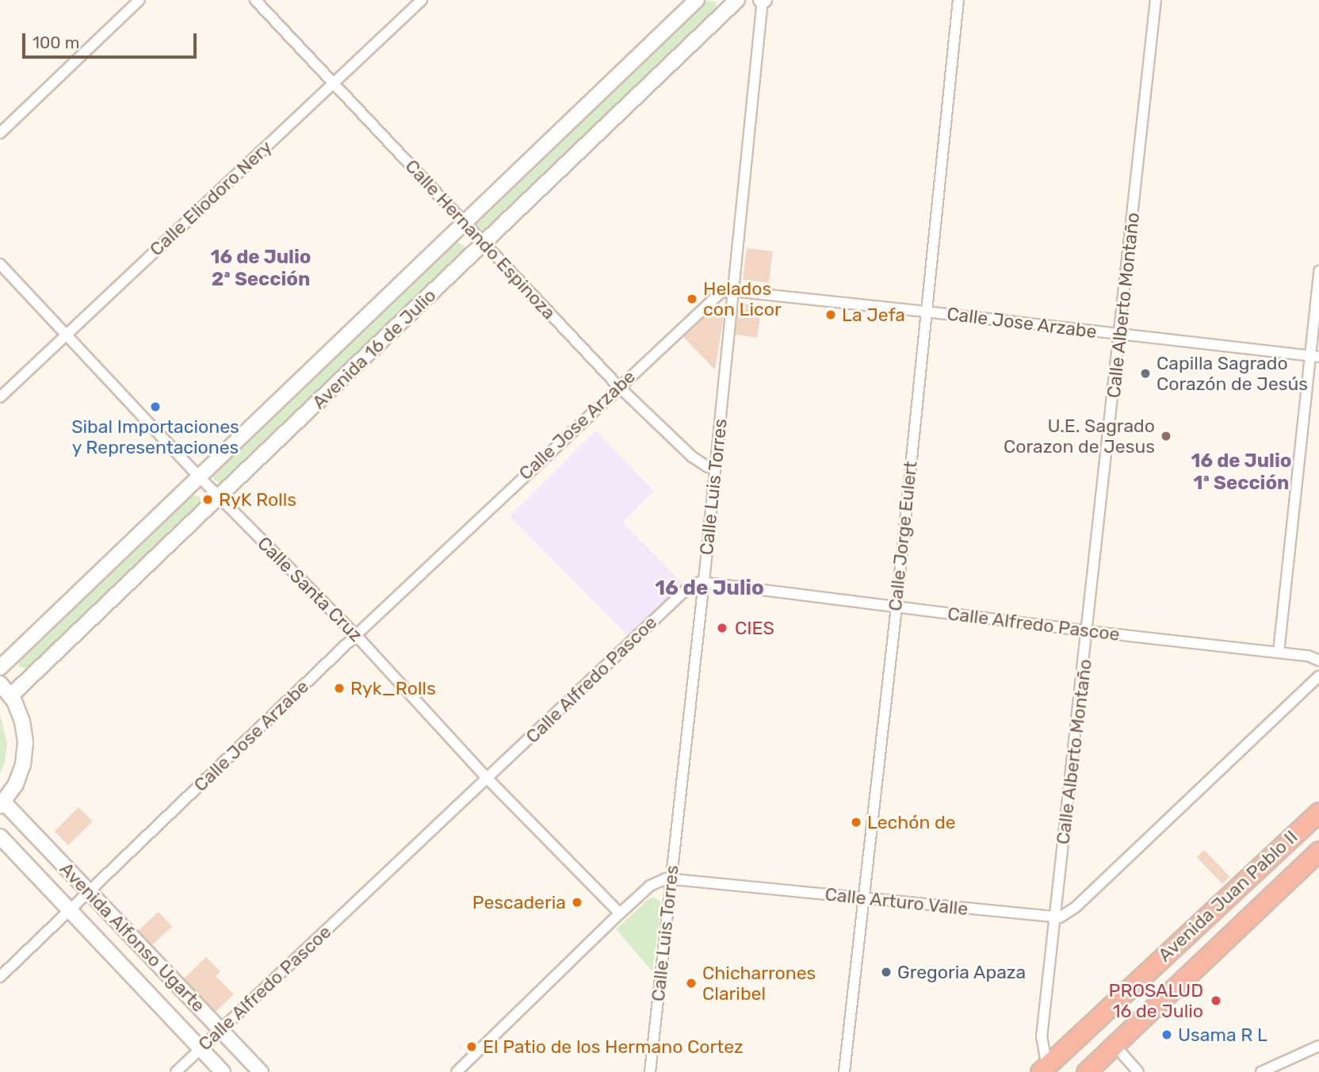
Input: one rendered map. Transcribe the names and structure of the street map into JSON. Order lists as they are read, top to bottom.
{
  "streets": {
    "highway": ["Avenida Juan Pablo II"],
    "street": [
      "Calle Eliodoro Nery",
      "Calle Hernando Espinoza",
      "Calle Alberto Montaño",
      "Calle Jose Arzabe",
      "Avenida 16 de Julio",
      "Calle Luis Torres",
      "Calle Jorge Eulert",
      "Calle Santa Cruz",
      "Calle Alfredo Pascoe",
      "Calle Arturo Valle",
      "Avenida Alfonso Ugarte"
    ]
  },
  "crossings": [
    ["Calle Eliodoro Nery", "Calle Hernando Espinoza"],
    ["Calle Eliodoro Nery", "Calle Santa Cruz"],
    ["Calle Hernando Espinoza", "Calle Jose Arzabe"],
    ["Calle Hernando Espinoza", "Avenida 16 de Julio"],
    ["Calle Hernando Espinoza", "Calle Luis Torres"],
    ["Calle Alberto Montaño", "Calle Jose Arzabe"],
    ["Calle Alberto Montaño", "Calle Alfredo Pascoe"],
    ["Calle Alberto Montaño", "Avenida Juan Pablo II"],
    ["Calle Alberto Montaño", "Calle Arturo Valle"],
    ["Calle Jose Arzabe", "Calle Luis Torres"],
    ["Calle Jose Arzabe", "Calle Jorge Eulert"],
    ["Calle Jose Arzabe", "Calle Santa Cruz"],
    ["Calle Jose Arzabe", "Avenida Alfonso Ugarte"],
    ["Avenida 16 de Julio", "Calle Santa Cruz"],
    ["Calle Luis Torres", "Calle Alfredo Pascoe"],
    ["Calle Luis Torres", "Calle Arturo Valle"],
    ["Calle Jorge Eulert", "Calle Alfredo Pascoe"],
    ["Calle Jorge Eulert", "Calle Arturo Valle"],
    ["Calle Santa Cruz", "Calle Alfredo Pascoe"],
    ["Calle Santa Cruz", "Calle Arturo Valle"],
    ["Calle Alfredo Pascoe", "Avenida Alfonso Ugarte"]
  ],
  "districts": ["16 de Julio 2ª Sección", "16 de Julio 1ª Sección", "16 de Julio"],
  "places": [
    "Helados con Licor",
    "La Jefa",
    "Capilla Sagrado Corazón de Jesús",
    "Sibal Importaciones y Representaciones",
    "U.E. Sagrado Corazon de Jesus",
    "RyK Rolls",
    "CIES",
    "Ryk_Rolls",
    "Lechón de",
    "Pescaderia",
    "Gregoria Apaza",
    "Chicharrones Claribel",
    "PROSALUD 16 de Julio",
    "Usama R L",
    "El Patio de los Hermano Cortez"
  ],
  "scale_bar": "100 m"
}
